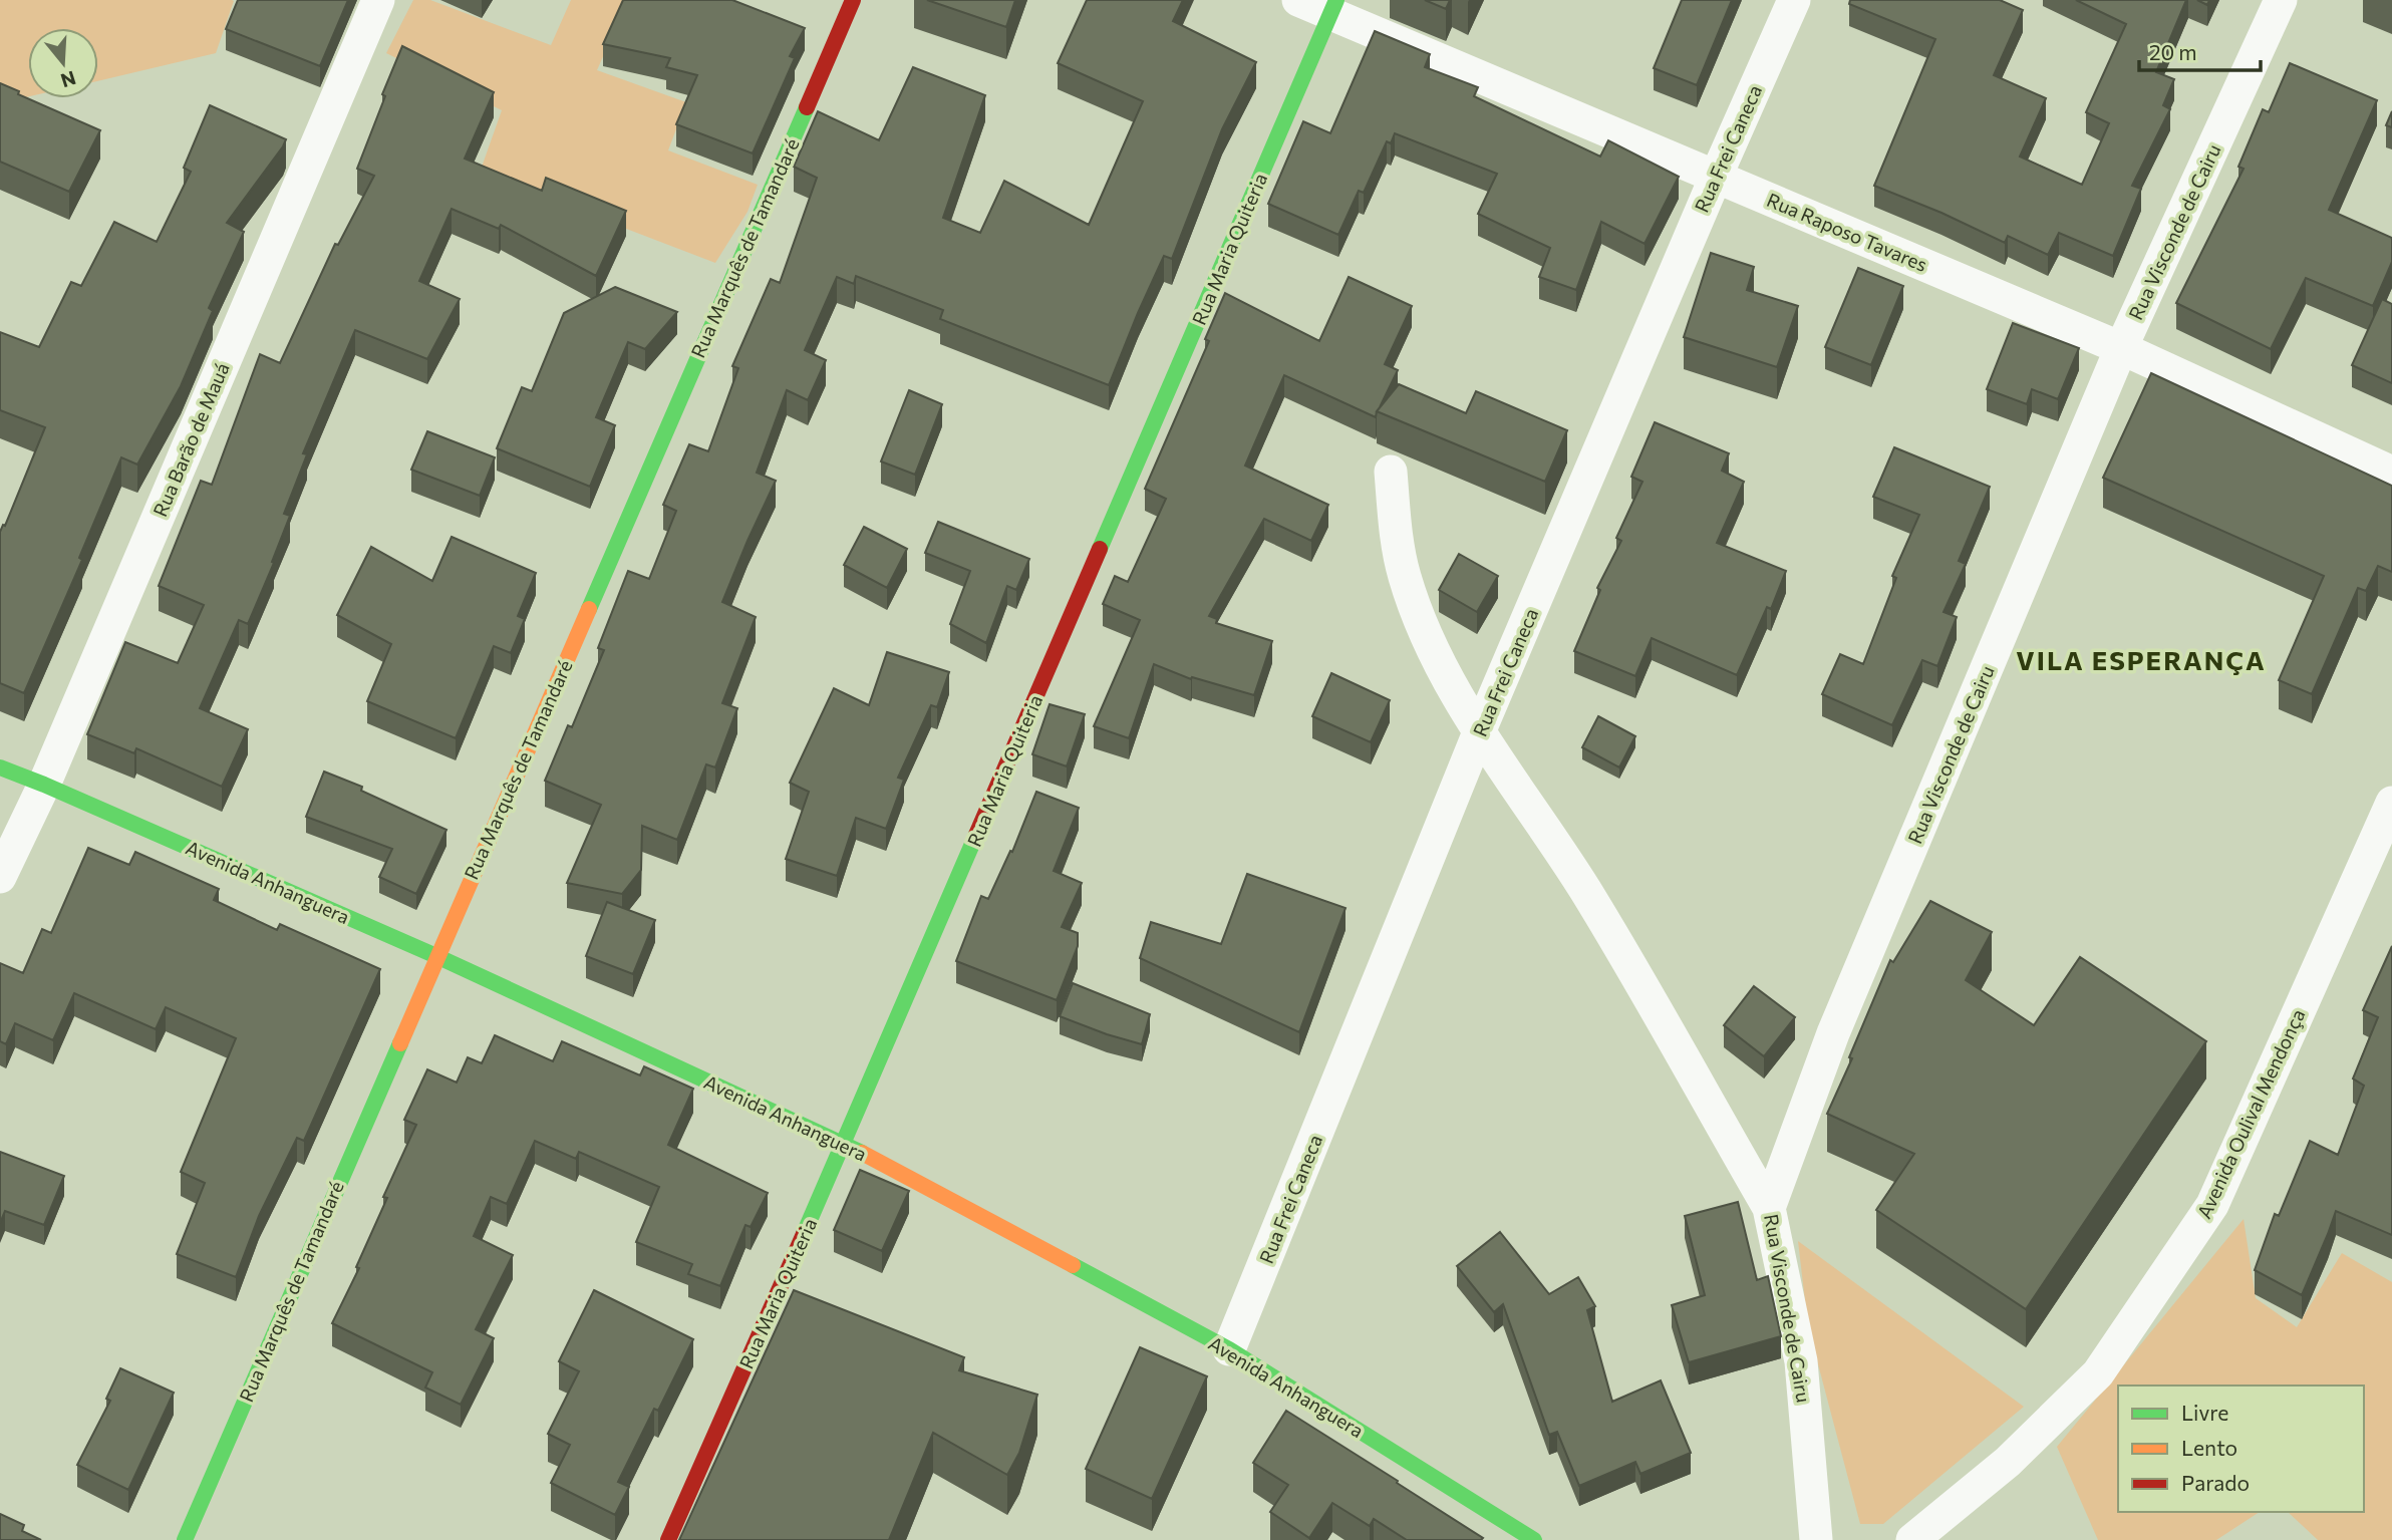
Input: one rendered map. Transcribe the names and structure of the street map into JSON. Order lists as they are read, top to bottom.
{
  "streets": {
    "street": [
      "Rua Frei Caneca",
      "Rua Raposo Tavares",
      "Rua Visconde de Cairu",
      "Rua Marquês de Tamandaré",
      "Rua Maria Quiteria",
      "Rua Barão de Mauá",
      "Avenida Anhanguera",
      "Avenida Oulival Mendonça"
    ]
  },
  "crossings": [
    ["Rua Frei Caneca", "Rua Raposo Tavares"],
    ["Rua Frei Caneca", "Avenida Anhanguera"],
    ["Rua Raposo Tavares", "Rua Visconde de Cairu"],
    ["Rua Raposo Tavares", "Rua Maria Quiteria"],
    ["Rua Marquês de Tamandaré", "Avenida Anhanguera"],
    ["Rua Maria Quiteria", "Avenida Anhanguera"],
    ["Rua Barão de Mauá", "Avenida Anhanguera"]
  ],
  "districts": ["VILA ESPERANÇA"],
  "legend": ["Livre", "Lento", "Parado"],
  "scale_bar": "20 m",
  "north": "bottom"
}
